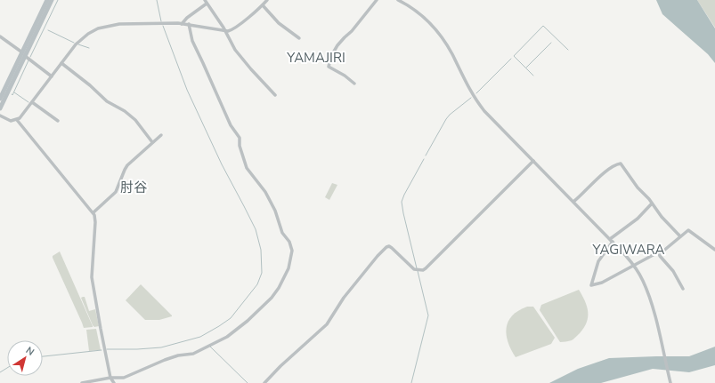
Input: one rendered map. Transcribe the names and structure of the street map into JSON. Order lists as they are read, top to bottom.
{
  "districts": ["YAMAJIRI", "肘谷", "YAGIWARA"],
  "north": "top right"
}
